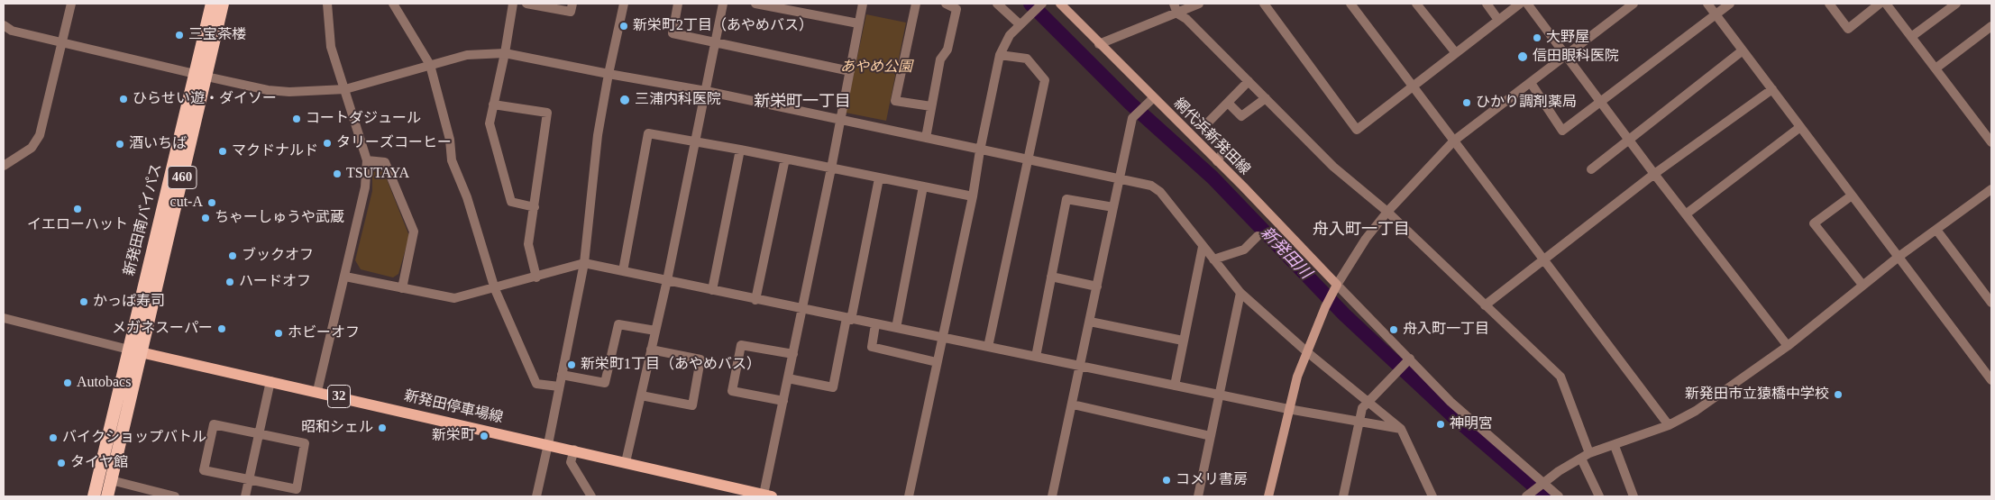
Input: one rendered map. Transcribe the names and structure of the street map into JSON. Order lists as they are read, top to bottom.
{
  "streets": {
    "highway": ["460", "新発田南バイパス"],
    "main road": ["網代浜新発田線", "32", "新発田停車場線"]
  },
  "crossings": [
    ["新発田南バイパス", "新発田停車場線"]
  ],
  "districts": ["新栄町一丁目", "舟入町一丁目"],
  "water": ["新発田川"],
  "parks": ["あやめ公園"],
  "places": [
    "新栄町2丁目（あやめバス）",
    "三宝茶楼",
    "大野屋",
    "信田眼科医院",
    "ひらせい遊・ダイソー",
    "三浦内科医院",
    "ひかり調剤薬局",
    "コートダジュール",
    "タリーズコーヒー",
    "酒いちば",
    "マクドナルド",
    "TSUTAYA",
    "cut-A",
    "イエローハット",
    "ちゃーしゅうや武蔵",
    "ブックオフ",
    "ハードオフ",
    "かっぱ寿司",
    "メガネスーパー",
    "舟入町一丁目",
    "ホビーオフ",
    "新栄町1丁目（あやめバス）",
    "Autobacs",
    "新発田市立猿橋中学校",
    "神明宮",
    "昭和シェル",
    "新栄町",
    "バイクショップバトル",
    "タイヤ館",
    "コメリ書房"
  ]
}
